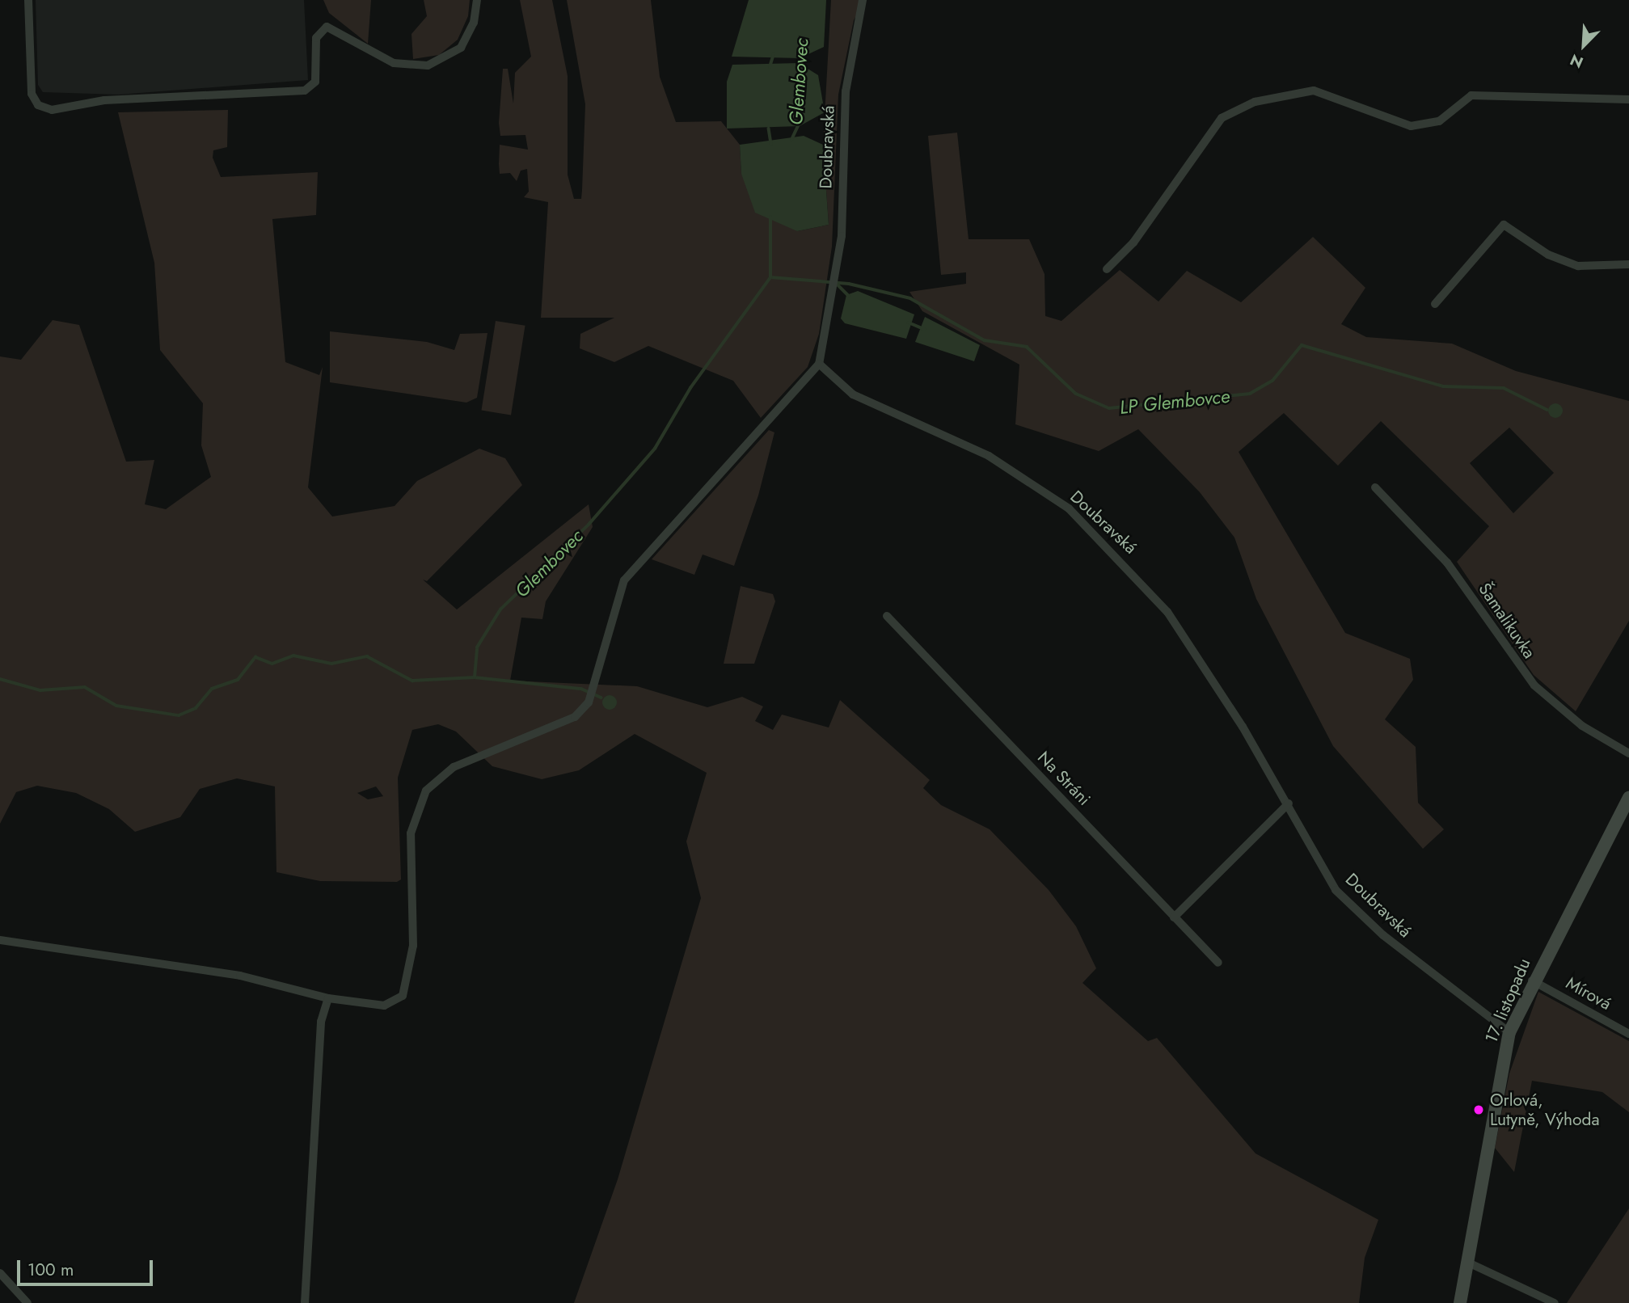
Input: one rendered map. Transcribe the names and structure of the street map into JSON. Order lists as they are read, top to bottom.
{
  "streets": {
    "main road": ["17. listopadu"],
    "street": [
      "Doubravská",
      "Šamalikuvka",
      "Na Stráni",
      "Mírová"
    ]
  },
  "crossings": [
    ["Doubravská", "17. listopadu"],
    ["Mírová", "17. listopadu"]
  ],
  "water": ["Glembovec", "LP Glembovce"],
  "places": ["Orlová, Lutyně, Výhoda"],
  "scale_bar": "100 m",
  "north": "bottom left"
}
